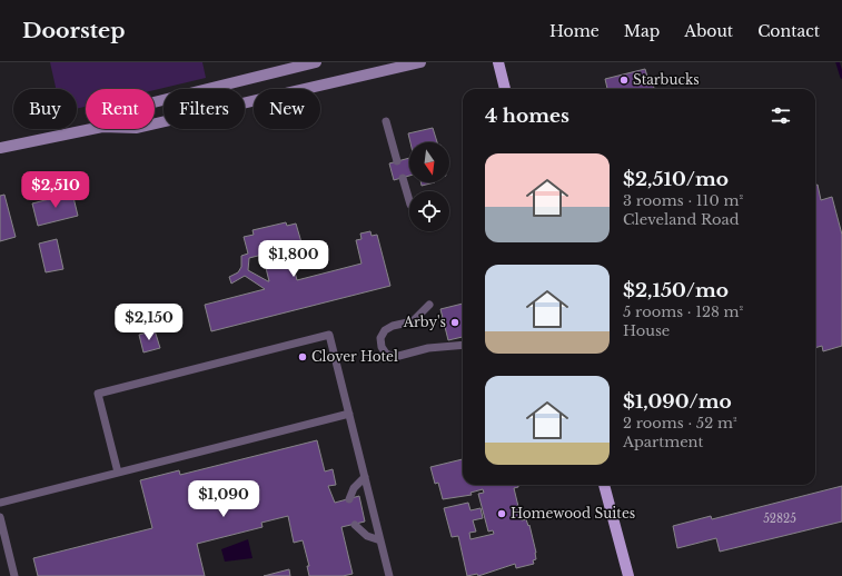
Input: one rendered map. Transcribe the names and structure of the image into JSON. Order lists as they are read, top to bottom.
{
  "places": [
    "Starbucks",
    "Arby's",
    "Clover Hotel",
    "Homewood Suites"
  ],
  "house_numbers": ["52825"],
  "north": "bottom",
  "page": {
    "header": "Doorstep",
    "nav": [
      "Home",
      "Map",
      "About",
      "Contact"
    ],
    "chip": [
      "Buy",
      "Rent",
      "Filters",
      "New"
    ],
    "heading": "4 homes",
    "list": [
      {
        "name": "$2,510/mo",
        "note": "3 rooms · 110 m² · Cleveland Road"
      },
      {
        "name": "$2,150/mo",
        "note": "5 rooms · 128 m² · House"
      },
      {
        "name": "$1,090/mo",
        "note": "2 rooms · 52 m² · Apartment"
      }
    ],
    "price": [
      "$2,510",
      "$1,800",
      "$2,150",
      "$1,090"
    ]
  }
}
